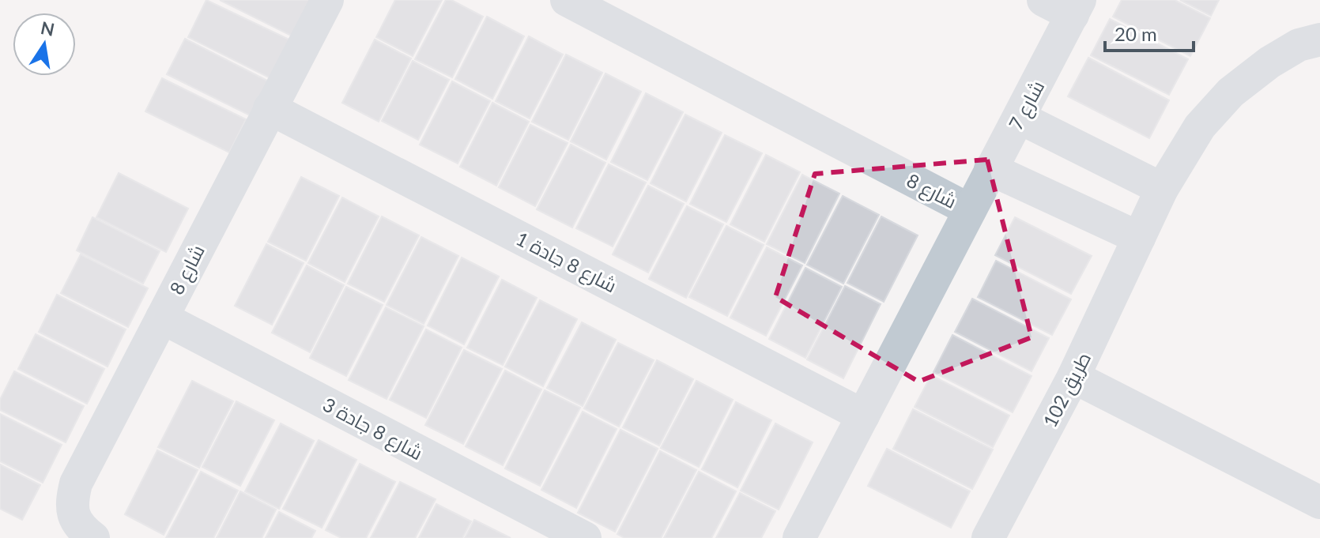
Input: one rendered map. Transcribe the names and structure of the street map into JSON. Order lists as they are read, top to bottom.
{
  "streets": {
    "street": [
      "شارع 7",
      "شارع 8",
      "شارع 8 جادة 1",
      "طريق 102",
      "شارع 8 جادة 3"
    ]
  },
  "crossings": [
    ["شارع 7", "شارع 8"],
    ["شارع 8", "شارع 8 جادة 1"],
    ["شارع 8", "شارع 8 جادة 3"]
  ],
  "scale_bar": "20 m",
  "north": "top"
}
